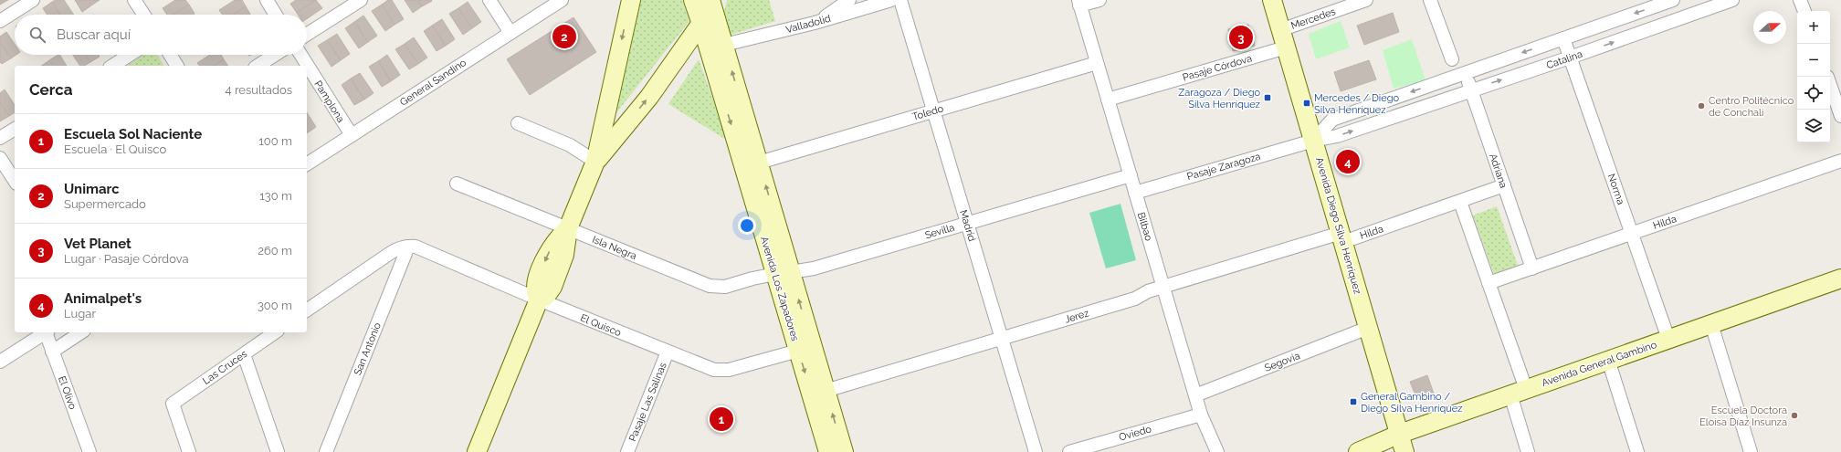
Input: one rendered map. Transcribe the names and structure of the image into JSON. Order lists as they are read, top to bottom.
{
  "streets": {
    "main road": ["Avenida Diego Silva Henríquez", "Avenida Los Zapadores", "Avenida General Gambino"],
    "street": [
      "Mercedes",
      "Valladolid",
      "Catalina",
      "Pasaje Córdova",
      "General Sandino",
      "Pamplona",
      "Toledo",
      "Pasaje Zaragoza",
      "Adriana",
      "Norma",
      "Hilda",
      "Madrid",
      "Bilbao",
      "Sevilla",
      "Isla Negra",
      "Jerez",
      "El Quisco",
      "San Antonio",
      "Segovia",
      "Las Cruces",
      "El Olivo",
      "Pasaje Las Salinas",
      "Oviedo"
    ]
  },
  "crossings": [
    ["Mercedes", "Avenida Diego Silva Henríquez"],
    ["Valladolid", "Avenida Los Zapadores"],
    ["Catalina", "Pasaje Zaragoza"],
    ["Catalina", "Adriana"],
    ["Catalina", "Norma"],
    ["Catalina", "Avenida Diego Silva Henríquez"],
    ["Pasaje Córdova", "Avenida Diego Silva Henríquez"],
    ["Pasaje Córdova", "Bilbao"],
    ["General Sandino", "Pamplona"],
    ["Toledo", "Madrid"],
    ["Toledo", "Bilbao"],
    ["Toledo", "Avenida Los Zapadores"],
    ["Pasaje Zaragoza", "Avenida Diego Silva Henríquez"],
    ["Pasaje Zaragoza", "Bilbao"],
    ["Adriana", "Hilda"],
    ["Norma", "Hilda"],
    ["Norma", "Avenida General Gambino"],
    ["Hilda", "Avenida Diego Silva Henríquez"],
    ["Hilda", "Jerez"],
    ["Madrid", "Sevilla"],
    ["Madrid", "Jerez"],
    ["Avenida Diego Silva Henríquez", "Jerez"],
    ["Avenida Diego Silva Henríquez", "Segovia"],
    ["Avenida Diego Silva Henríquez", "Avenida General Gambino"],
    ["Bilbao", "Sevilla"],
    ["Bilbao", "Jerez"],
    ["Bilbao", "Segovia"],
    ["Bilbao", "Oviedo"],
    ["Sevilla", "Isla Negra"],
    ["Sevilla", "Avenida Los Zapadores"],
    ["Isla Negra", "Avenida Los Zapadores"],
    ["Avenida Los Zapadores", "Jerez"],
    ["Avenida Los Zapadores", "El Quisco"],
    ["El Quisco", "San Antonio"],
    ["El Quisco", "Pasaje Las Salinas"]
  ],
  "places": {
    "transit": ["Zaragoza / Diego Silva Henríquez", "Mercedes / Diego Silva Henríquez", "General Gambino / Diego Silva Henríquez"],
    "other": ["Centro Politécnico de Conchalí", "Escuela Doctora Eloísa Díaz Insunza"]
  },
  "north": "right",
  "page": {
    "map_buttons": ["+", "−"],
    "search": "Buscar aquí",
    "pins": [
      "2",
      "3",
      "4",
      "1"
    ],
    "heading": ["Cerca", "4 resultados"],
    "list": [
      {
        "mark": "1",
        "name": "Escuela Sol Naciente",
        "note": "Escuela · El Quisco",
        "value": "100 m"
      },
      {
        "mark": "2",
        "name": "Unimarc",
        "note": "Supermercado",
        "value": "130 m"
      },
      {
        "mark": "3",
        "name": "Vet Planet",
        "note": "Lugar · Pasaje Córdova",
        "value": "260 m"
      },
      {
        "mark": "4",
        "name": "Animalpet's",
        "note": "Lugar",
        "value": "300 m"
      }
    ]
  }
}
